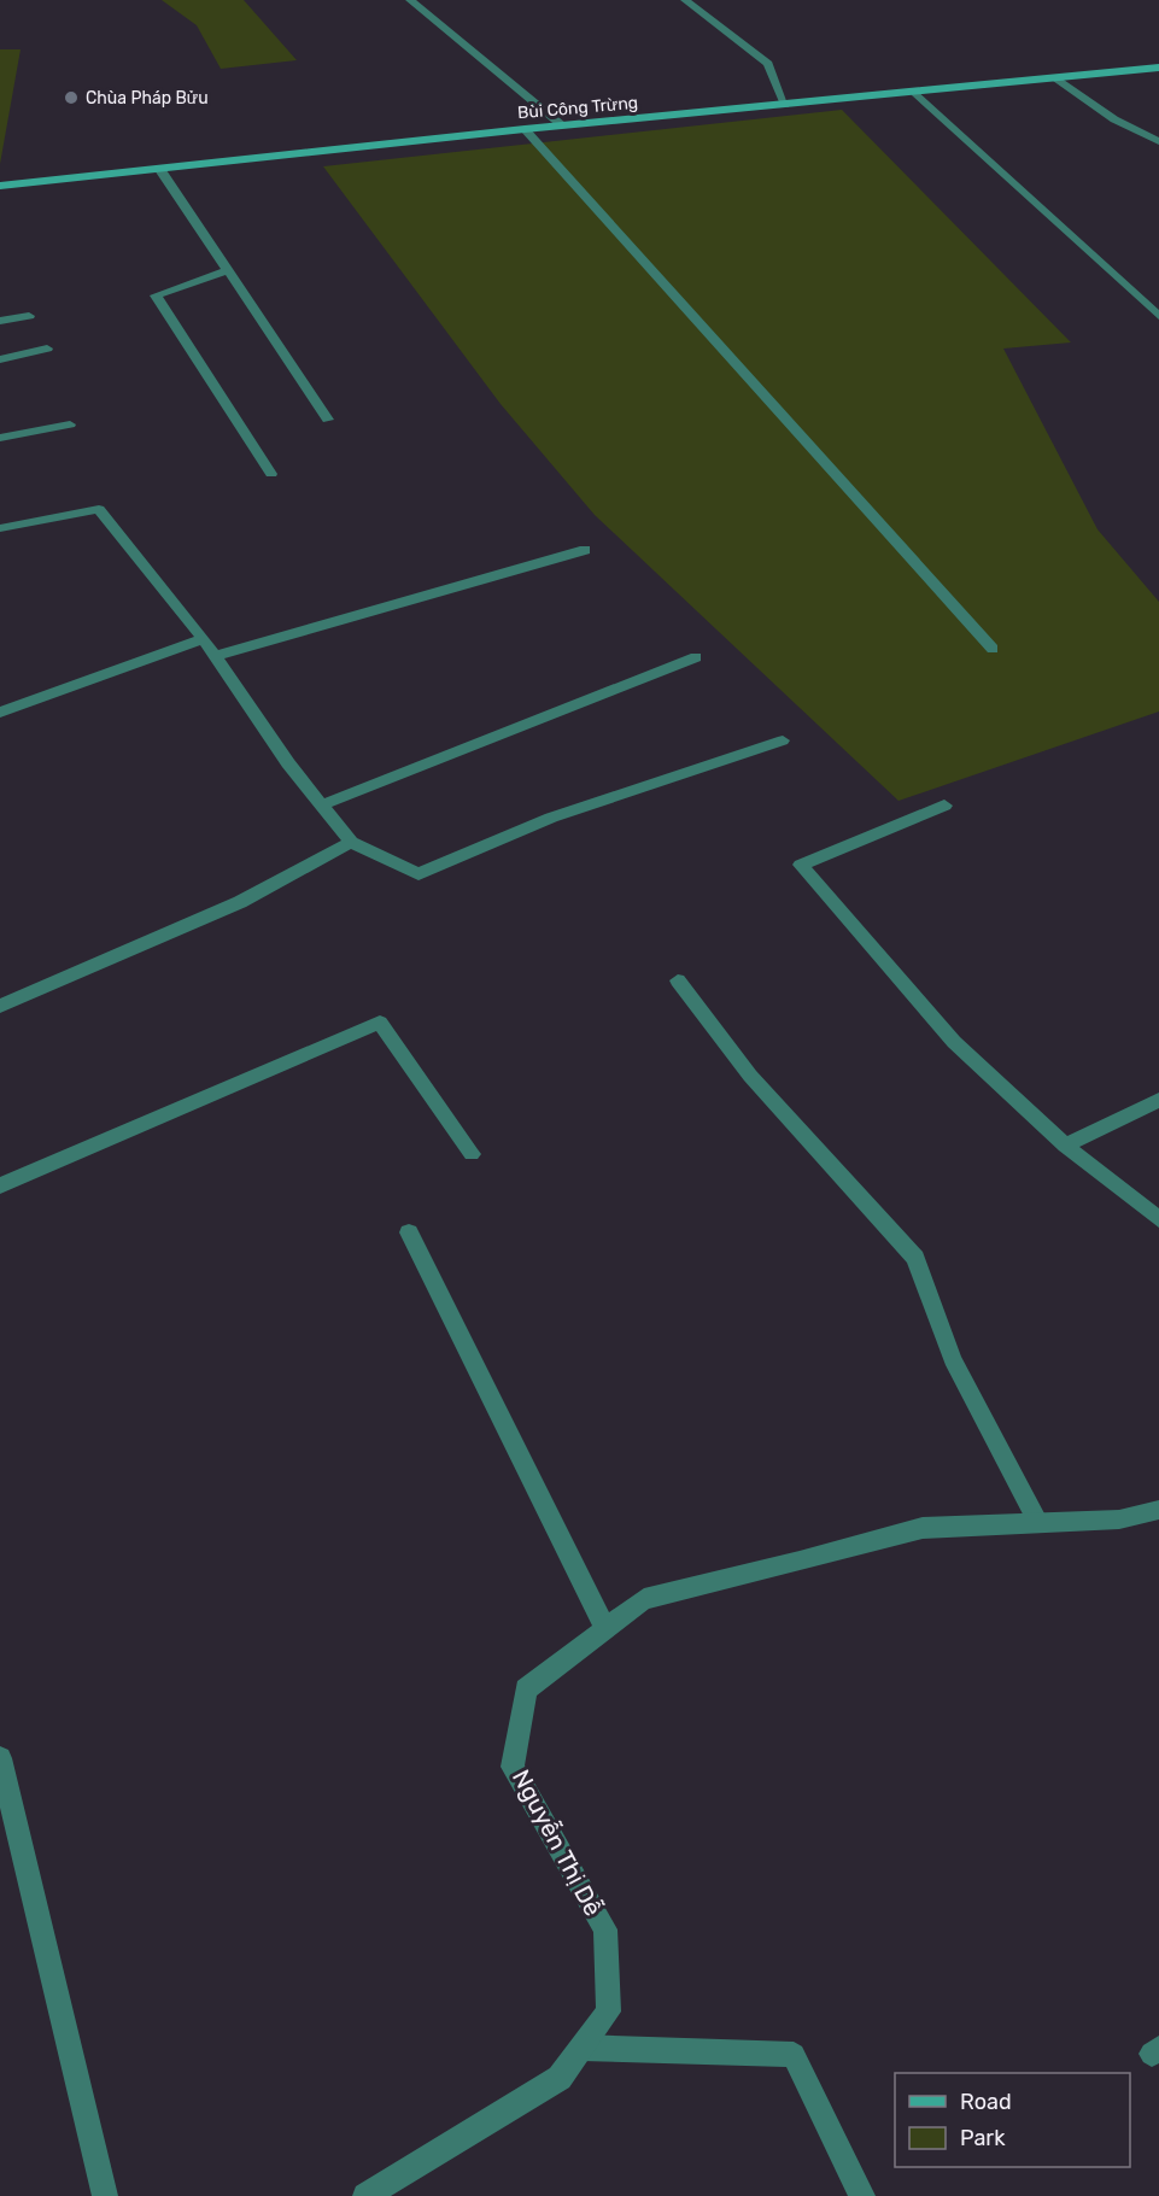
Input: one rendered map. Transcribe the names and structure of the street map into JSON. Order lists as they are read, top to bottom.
{
  "streets": {
    "street": ["Bùi Công Trừng", "Nguyễn Thị Dễ"]
  },
  "places": ["Chùa Pháp Bửu"],
  "legend": ["Road", "Park"]
}
